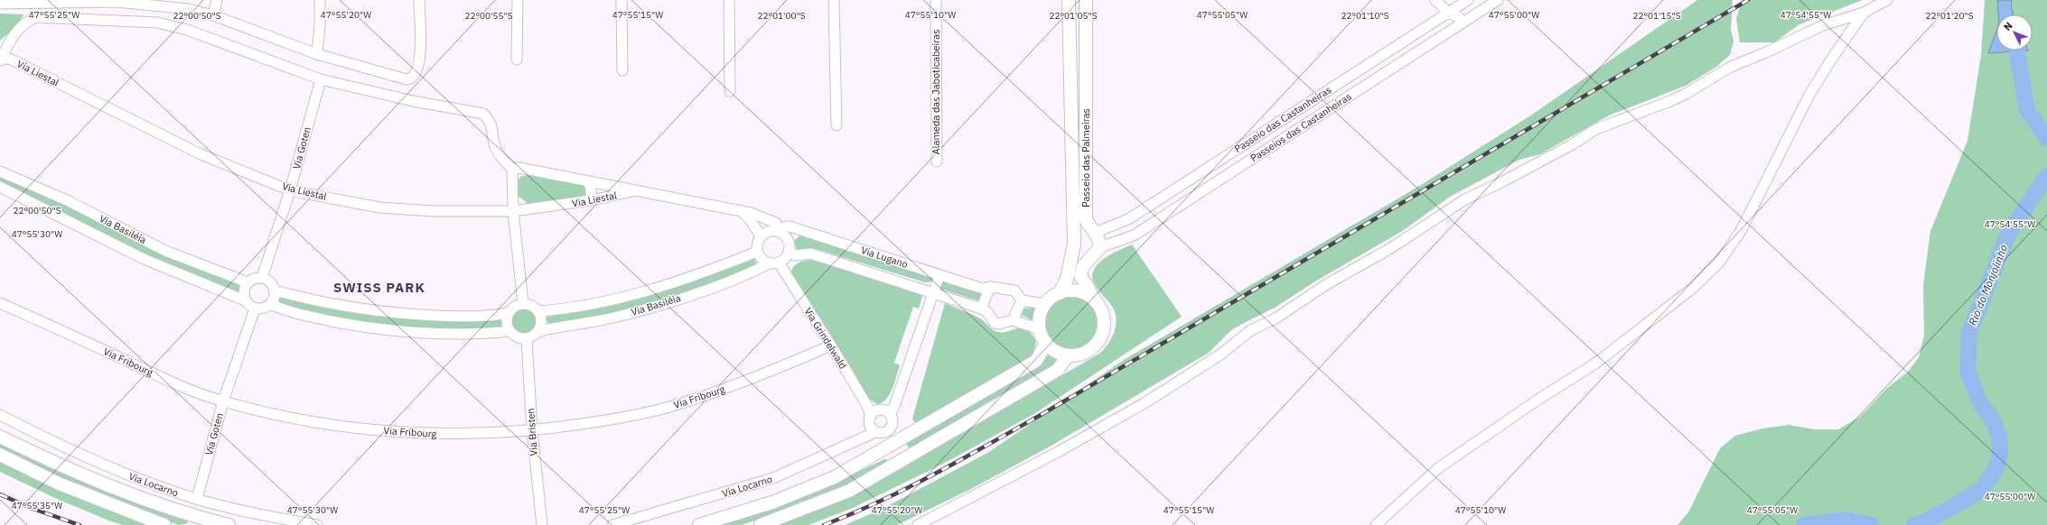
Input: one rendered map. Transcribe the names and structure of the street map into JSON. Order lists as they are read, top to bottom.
{
  "streets": {
    "street": [
      "Via Liestal",
      "Alameda das Jaboticabeiras",
      "Passeio das Castanheiras",
      "Passeios das Castanheiras",
      "Via Goten",
      "Passeio das Palmeiras",
      "Via Basiléia",
      "Via Lugano",
      "Via Grindelwald",
      "Via Fribourg",
      "Via Bristen",
      "Via Locarno"
    ]
  },
  "crossings": [
    ["Via Liestal", "Via Goten"],
    ["Passeio das Castanheiras", "Passeio das Palmeiras"],
    ["Passeios das Castanheiras", "Passeio das Palmeiras"],
    ["Via Goten", "Via Basiléia"],
    ["Via Goten", "Via Fribourg"],
    ["Via Goten", "Via Locarno"],
    ["Passeio das Palmeiras", "Via Lugano"],
    ["Via Basiléia", "Via Lugano"],
    ["Via Basiléia", "Via Grindelwald"],
    ["Via Basiléia", "Via Bristen"],
    ["Via Lugano", "Via Grindelwald"],
    ["Via Grindelwald", "Via Fribourg"],
    ["Via Grindelwald", "Via Locarno"],
    ["Via Fribourg", "Via Bristen"]
  ],
  "districts": ["SWISS PARK"],
  "water": ["Rio do Monjolinho"],
  "north": "top left",
  "coordinates": [
    "47°55'25\"W",
    "47°55'20\"W",
    "47°55'15\"W",
    "47°55'10\"W",
    "47°55'05\"W",
    "47°55'00\"W",
    "47°54'55\"W",
    "22°00'50\"S",
    "22°00'55\"S",
    "22°01'00\"S",
    "22°01'05\"S",
    "22°01'10\"S",
    "22°01'15\"S",
    "22°01'20\"S",
    "47°55'30\"W",
    "47°55'35\"W"
  ]
}
